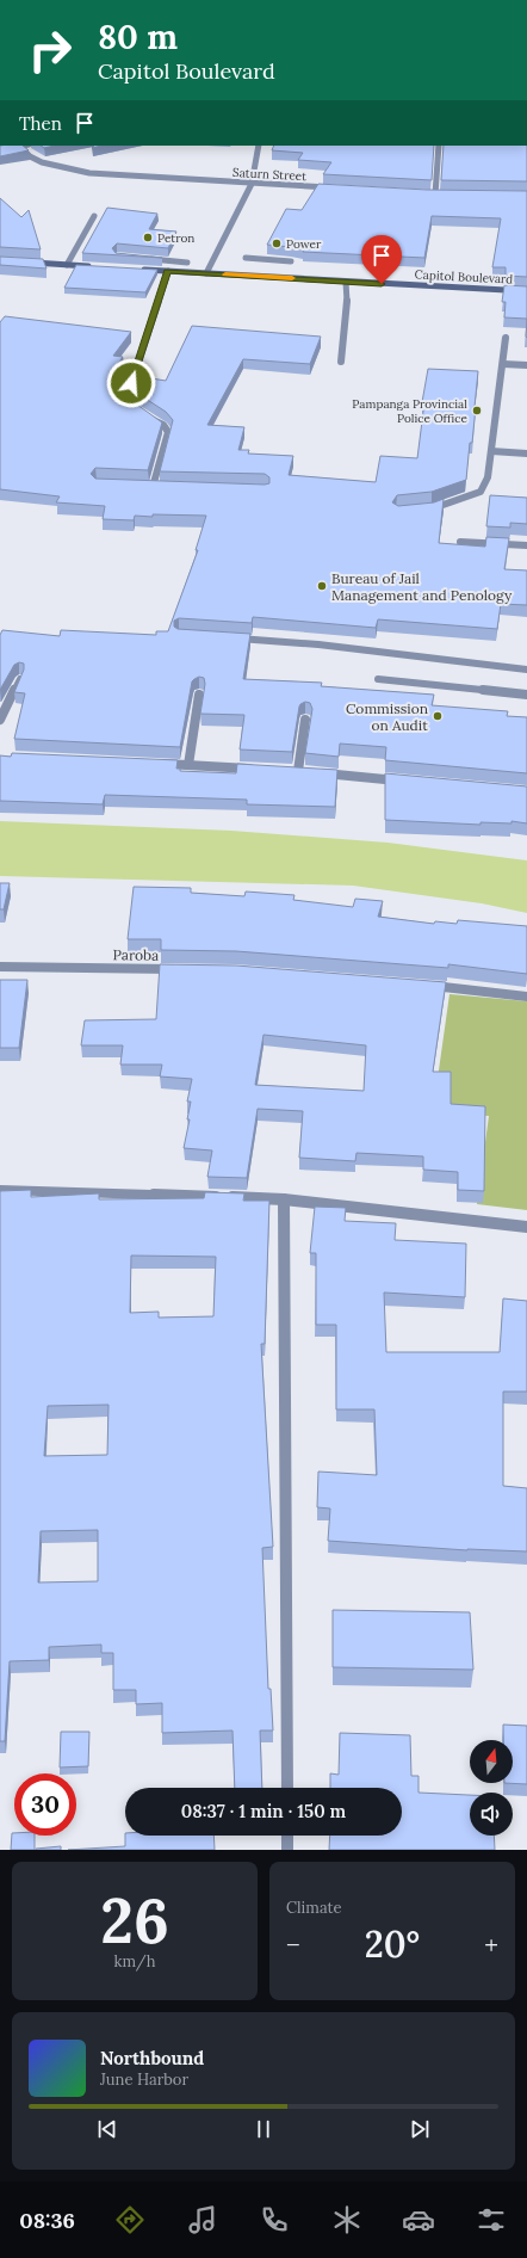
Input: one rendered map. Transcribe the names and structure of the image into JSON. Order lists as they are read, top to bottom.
{
  "streets": {
    "main road": ["Capitol Boulevard"],
    "street": ["Saturn Street", "Paroba"]
  },
  "places": [
    "Petron",
    "Power",
    "Pampanga Provincial Police Office",
    "Bureau of Jail Management and Penology",
    "Commission on Audit"
  ],
  "north": "top",
  "page": {
    "turn": ["80 m", "Capitol Boulevard"],
    "then": "Then",
    "limit": "30",
    "trip": "08:37 · 1 min · 150 m",
    "tile": [
      ["26", "km/h"],
      "Climate"
    ],
    "heat": ["−", "20°", "+"],
    "song": ["Northbound", "June Harbor"],
    "tabs": "08:36"
  }
}
